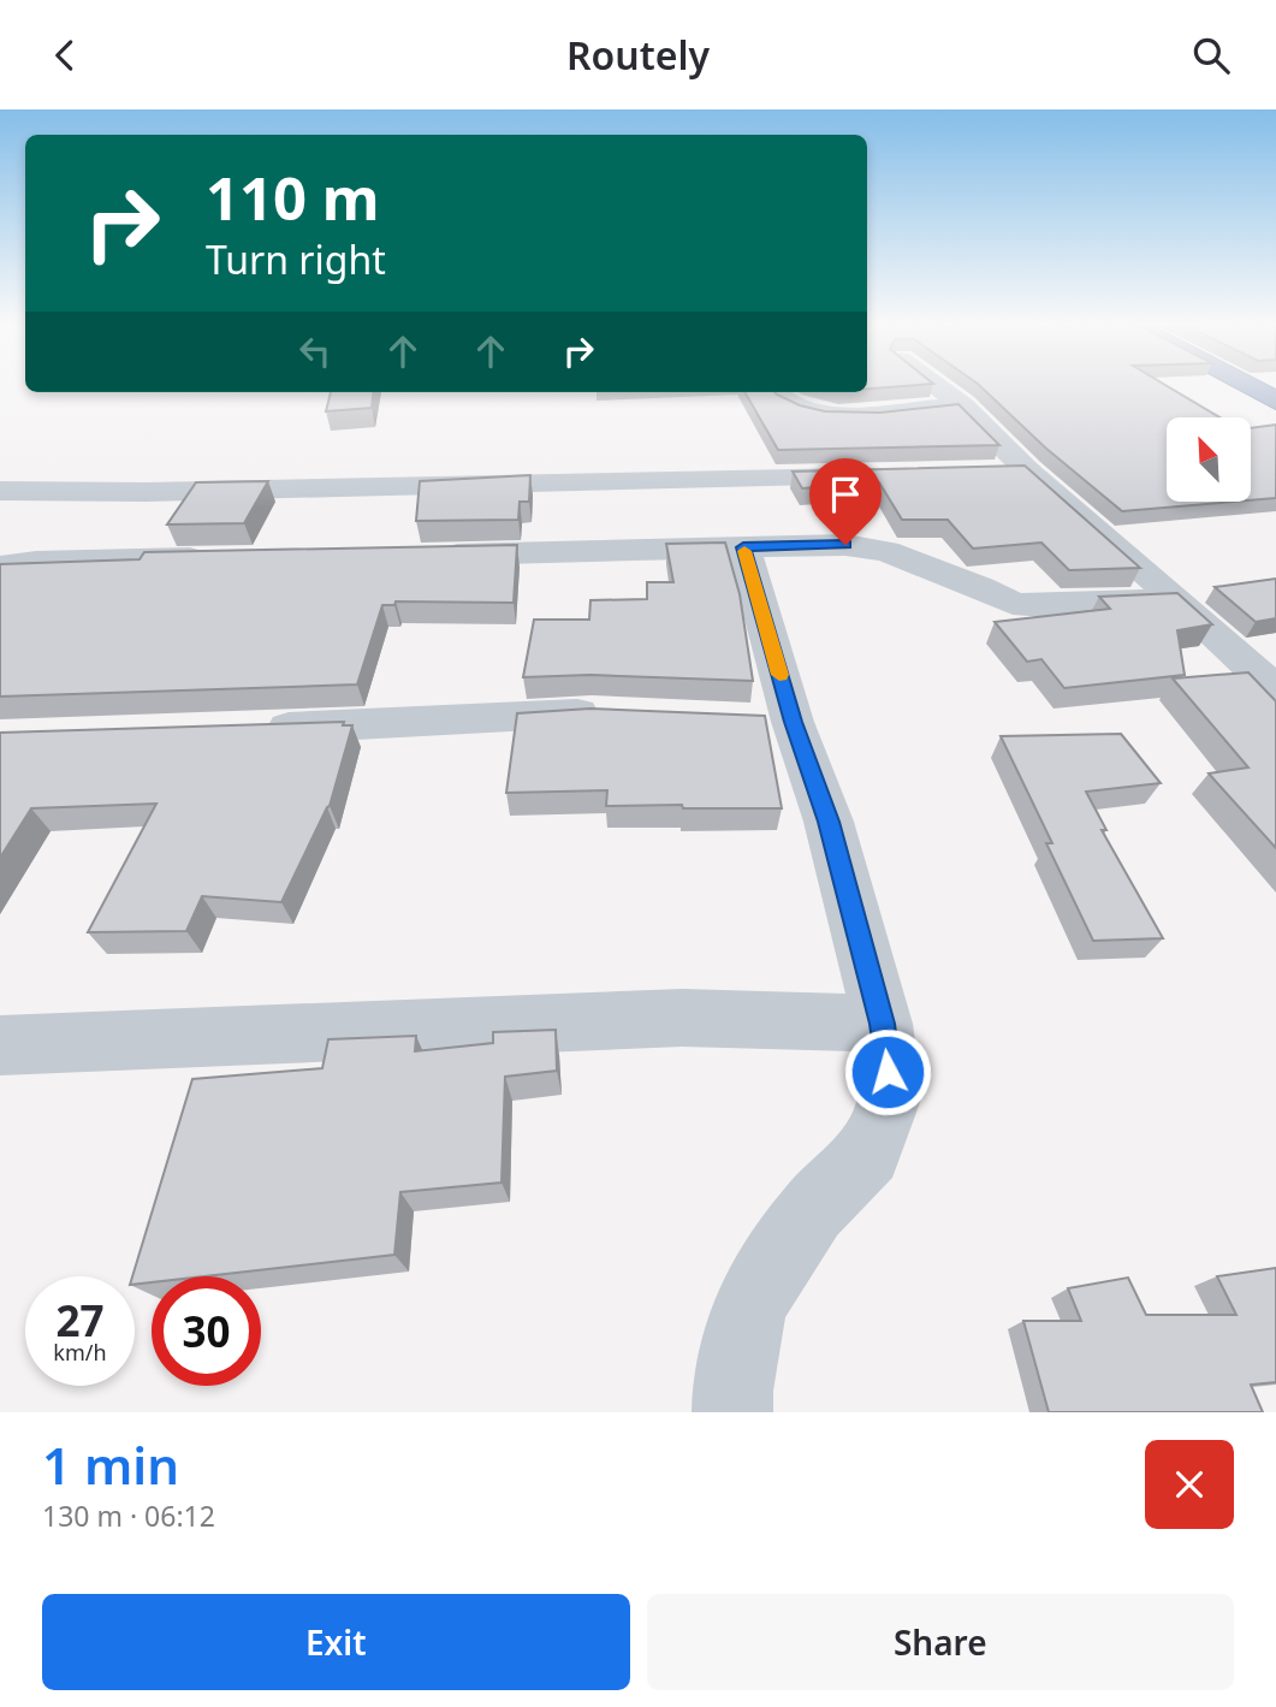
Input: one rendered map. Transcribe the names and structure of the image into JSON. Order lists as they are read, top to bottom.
{
  "north": "top left",
  "page": {
    "header": "Routely",
    "turn": ["110 m", "Turn right"],
    "speed": "27 km/h",
    "limit": "30",
    "heading": ["1 min", "130 m · 06:12"],
    "buttons": ["Exit", "Share"]
  }
}
